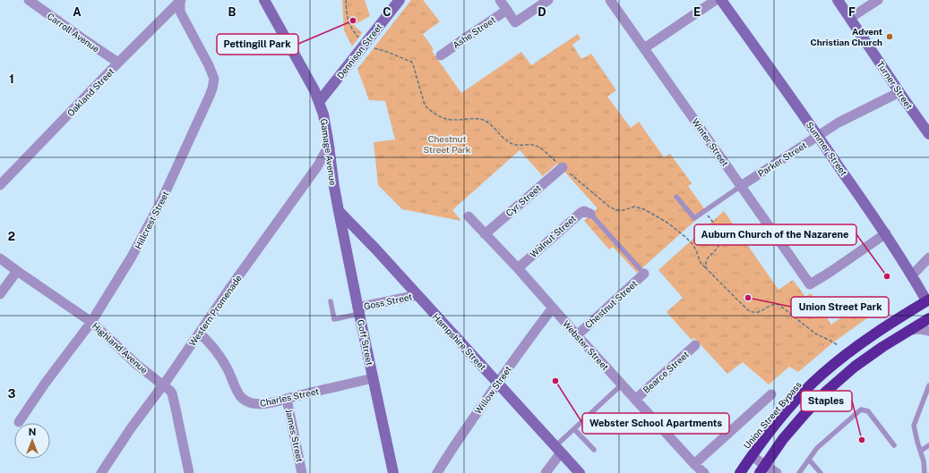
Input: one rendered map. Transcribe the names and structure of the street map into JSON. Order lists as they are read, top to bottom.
{
  "streets": {
    "highway": ["Union Street Bypass"],
    "street": [
      "Carroll Avenue",
      "Ashe Street",
      "Dennison Street",
      "Turner Street",
      "Oakland Street",
      "Winter Street",
      "Summer Street",
      "Gamage Avenue",
      "Parker Street",
      "Cyr Street",
      "Hillcrest Street",
      "Walnut Street",
      "Goss Street",
      "Chestnut Street",
      "Western Promenade",
      "Hampshire Street",
      "Goff Street",
      "Webster Street",
      "Highland Avenue",
      "Bearce Street",
      "Willow Street",
      "Charles Street",
      "James Street"
    ]
  },
  "crossings": [
    ["Carroll Avenue", "Oakland Street"],
    ["Dennison Street", "Gamage Avenue"],
    ["Turner Street", "Parker Street"],
    ["Oakland Street", "Hillcrest Street"],
    ["Winter Street", "Summer Street"],
    ["Winter Street", "Parker Street"],
    ["Summer Street", "Parker Street"],
    ["Summer Street", "Union Street Bypass"],
    ["Gamage Avenue", "Western Promenade"],
    ["Gamage Avenue", "Hampshire Street"],
    ["Gamage Avenue", "Goff Street"],
    ["Cyr Street", "Webster Street"],
    ["Hillcrest Street", "Highland Avenue"],
    ["Walnut Street", "Webster Street"],
    ["Goss Street", "Hampshire Street"],
    ["Goss Street", "Goff Street"],
    ["Chestnut Street", "Webster Street"],
    ["Western Promenade", "Highland Avenue"],
    ["Western Promenade", "Charles Street"],
    ["Hampshire Street", "Goff Street"],
    ["Hampshire Street", "Willow Street"],
    ["Goff Street", "Charles Street"],
    ["Webster Street", "Bearce Street"],
    ["Webster Street", "Willow Street"],
    ["Charles Street", "James Street"]
  ],
  "parks": ["Chestnut Street Park"],
  "places": [
    "Pettingill Park",
    "Advent Christian Church",
    "Auburn Church of the Nazarene",
    "Union Street Park",
    "Webster School Apartments",
    "Staples"
  ],
  "north": "top",
  "grid": {
    "columns": [
      "A",
      "B",
      "C",
      "D",
      "E",
      "F"
    ],
    "rows": ["1", "2", "3"]
  }
}
